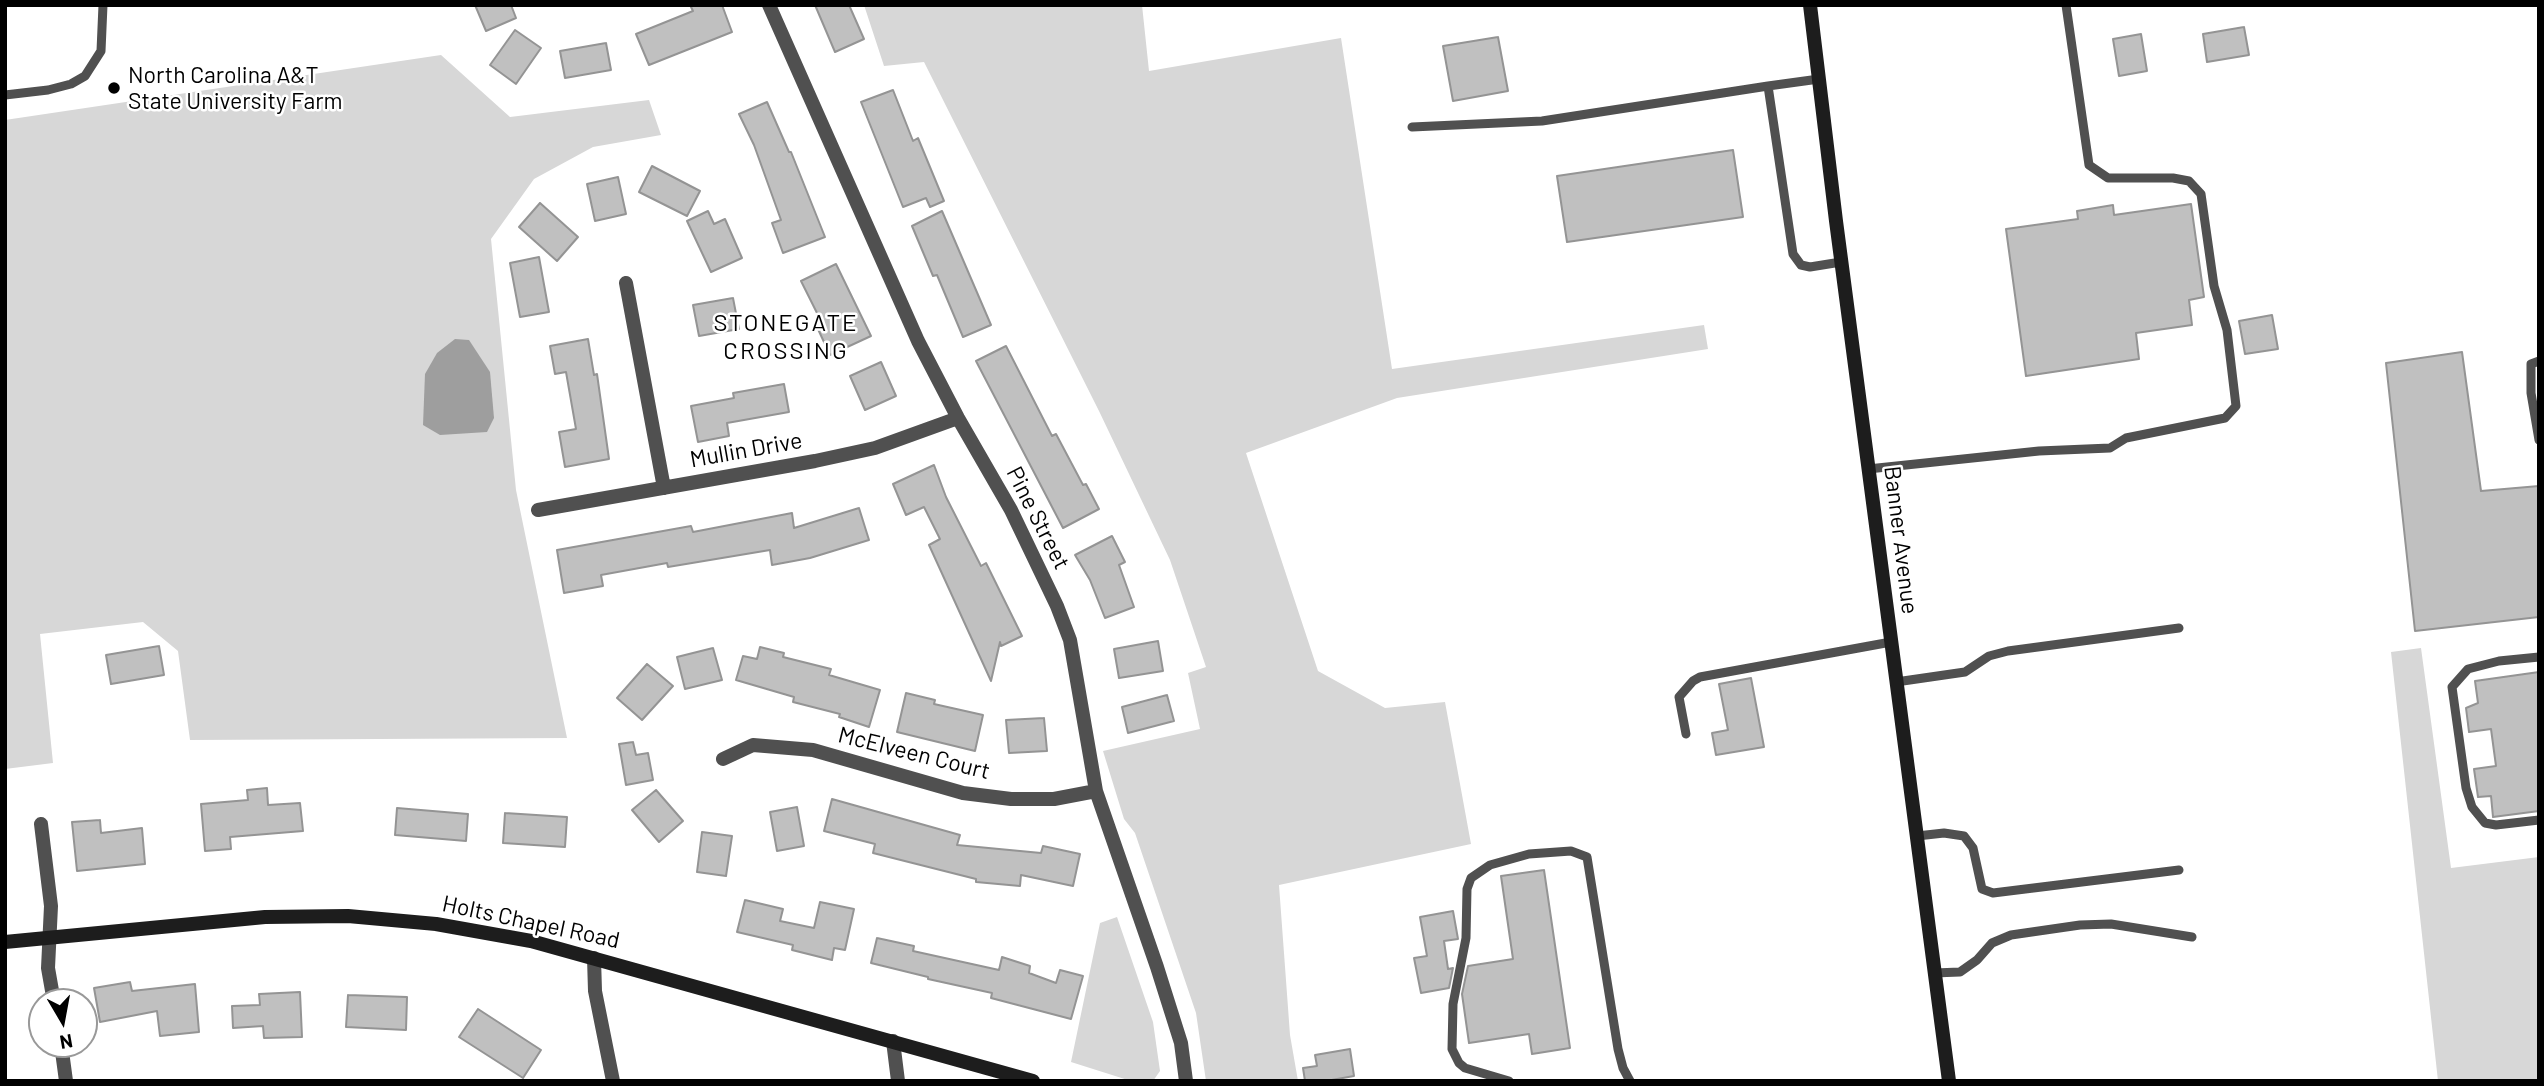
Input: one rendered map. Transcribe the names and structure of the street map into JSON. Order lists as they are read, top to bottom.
{
  "streets": {
    "street": [
      "Mullin Drive",
      "Pine Street",
      "Banner Avenue",
      "McElveen Court",
      "Holts Chapel Road"
    ]
  },
  "crossings": [
    ["Mullin Drive", "Pine Street"],
    ["Pine Street", "McElveen Court"]
  ],
  "districts": ["STONEGATE CROSSING"],
  "places": ["North Carolina A&T State University Farm"],
  "north": "bottom"
}
